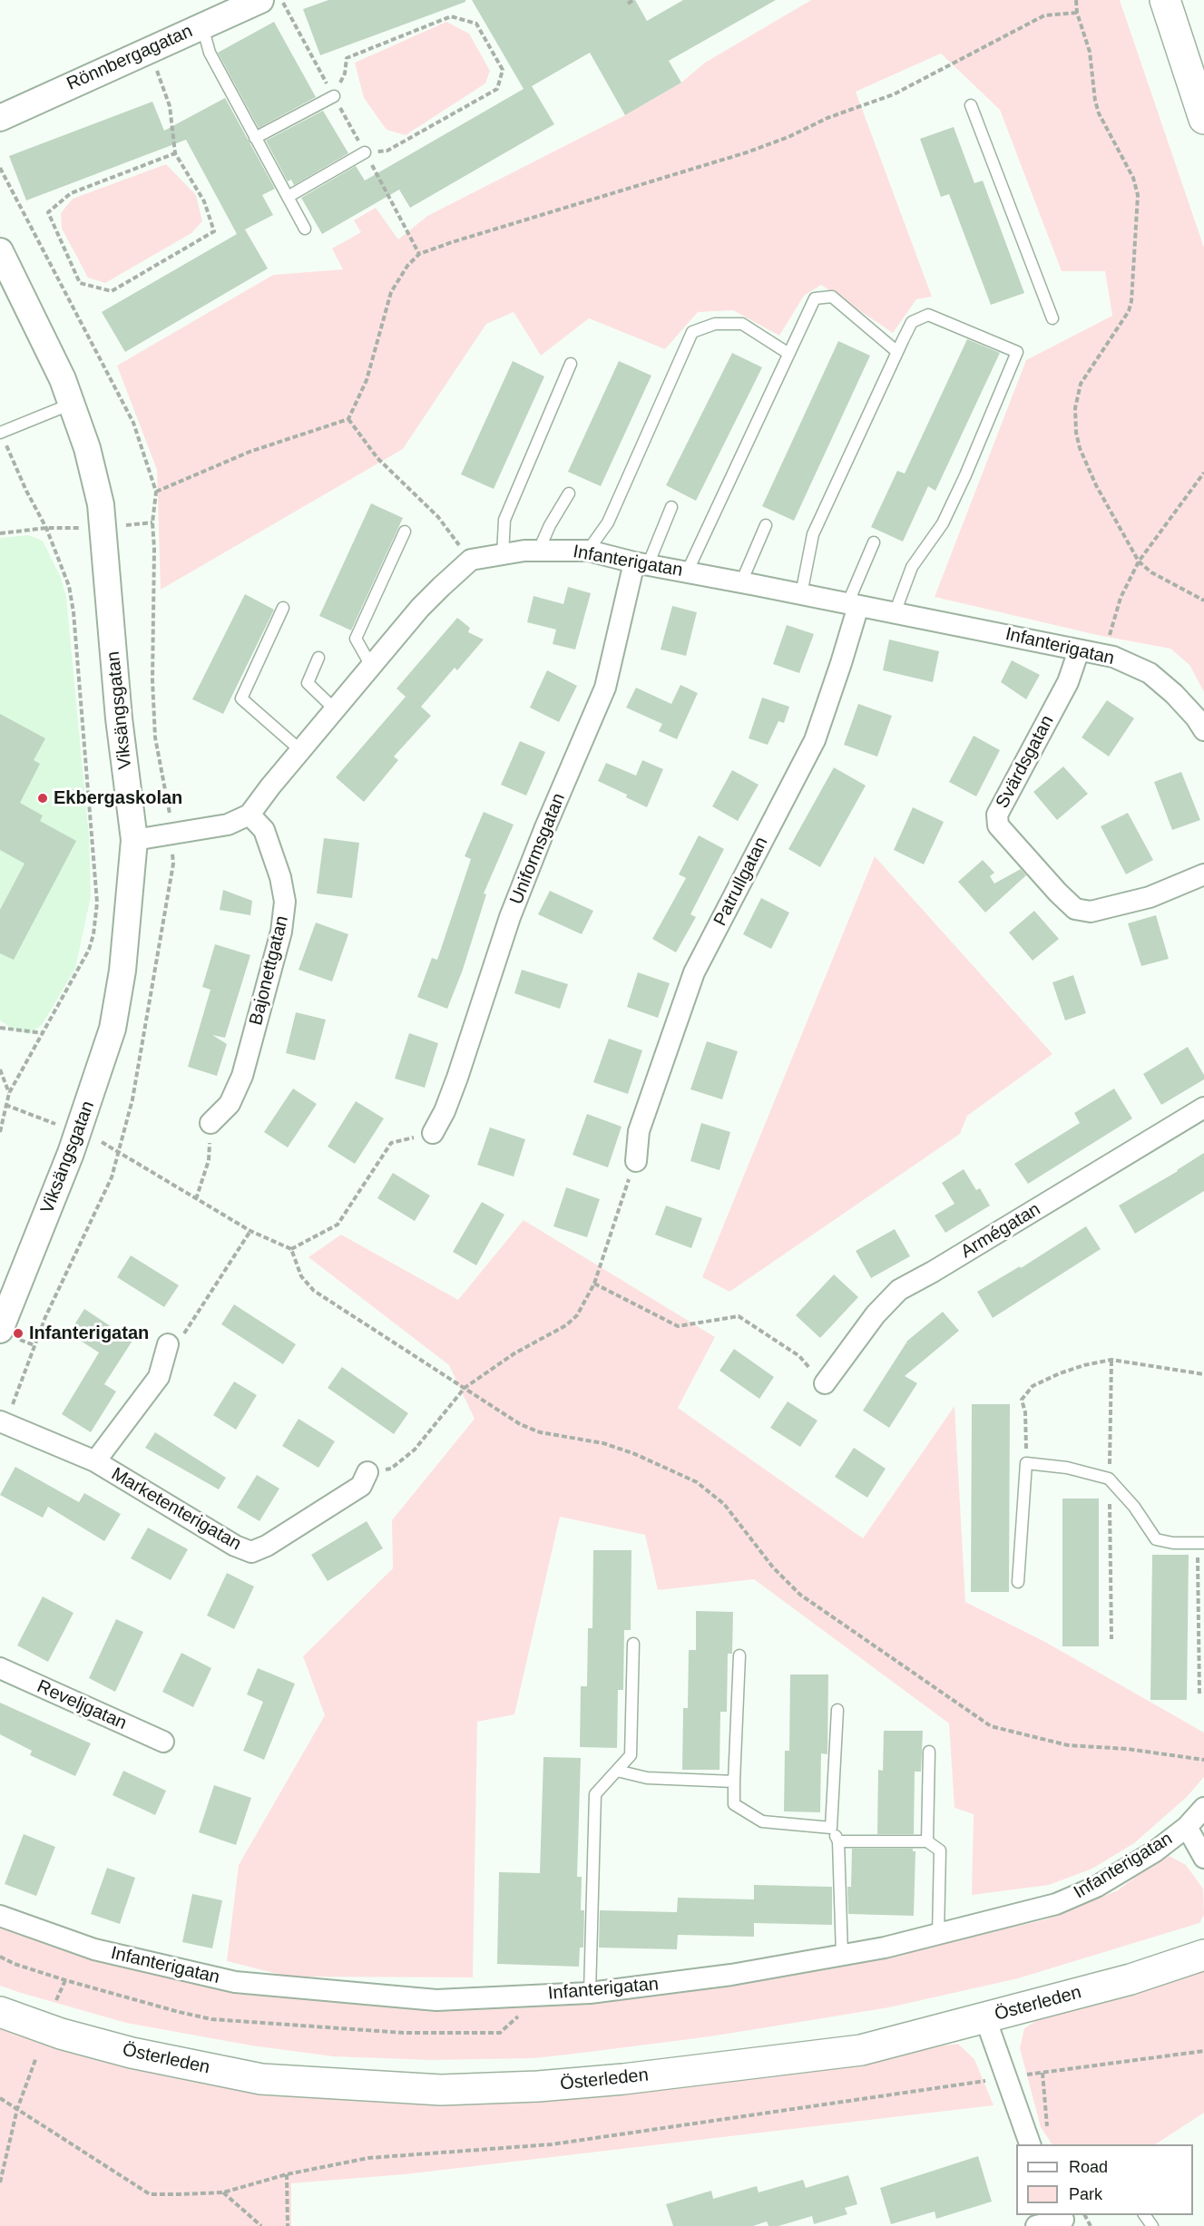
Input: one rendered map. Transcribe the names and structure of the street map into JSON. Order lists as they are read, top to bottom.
{
  "streets": {
    "main road": ["Österleden"],
    "street": [
      "Rönnbergagatan",
      "Infanterigatan",
      "Viksängsgatan",
      "Svärdsgatan",
      "Uniformsgatan",
      "Patrullgatan",
      "Bajonettgatan",
      "Armégatan",
      "Marketenterigatan",
      "Reveljgatan"
    ]
  },
  "crossings": [
    ["Infanterigatan", "Svärdsgatan"],
    ["Infanterigatan", "Uniformsgatan"],
    ["Infanterigatan", "Patrullgatan"]
  ],
  "places": ["Ekbergaskolan", "Infanterigatan"],
  "legend": ["Road", "Park"]
}
